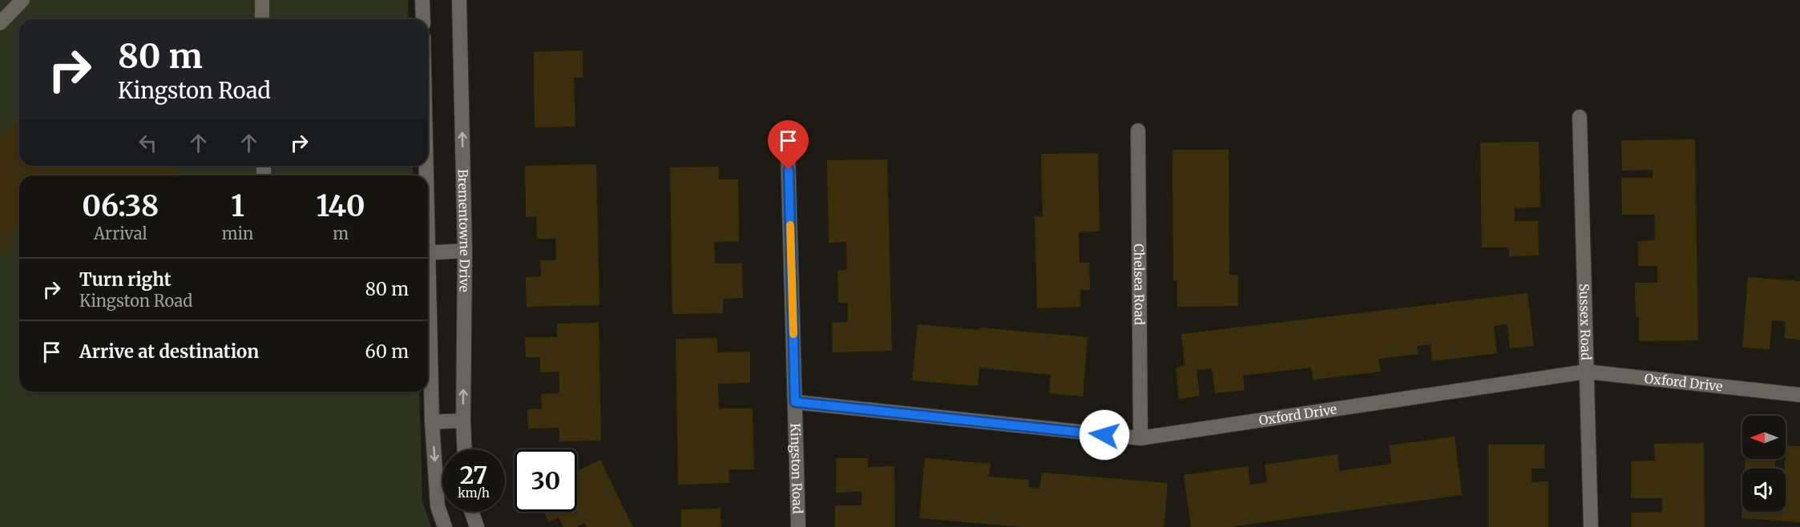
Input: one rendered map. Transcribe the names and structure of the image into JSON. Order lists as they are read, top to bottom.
{
  "streets": {
    "street": [
      "Brementowne Drive",
      "Chelsea Road",
      "Sussex Road",
      "Oxford Drive",
      "Kingston Road"
    ]
  },
  "crossings": [
    ["Chelsea Road", "Oxford Drive"],
    ["Sussex Road", "Oxford Drive"],
    ["Oxford Drive", "Kingston Road"]
  ],
  "north": "left",
  "page": {
    "turn": ["80 m", "Kingston Road"],
    "eta": [
      "06:38",
      "Arrival",
      "1",
      "min",
      "140",
      "m"
    ],
    "list": [
      {
        "name": "Turn right",
        "note": "Kingston Road",
        "value": "80 m"
      },
      {
        "name": "Arrive at destination",
        "value": "60 m"
      }
    ],
    "speed": "27 km/h",
    "limit": "30"
  }
}
